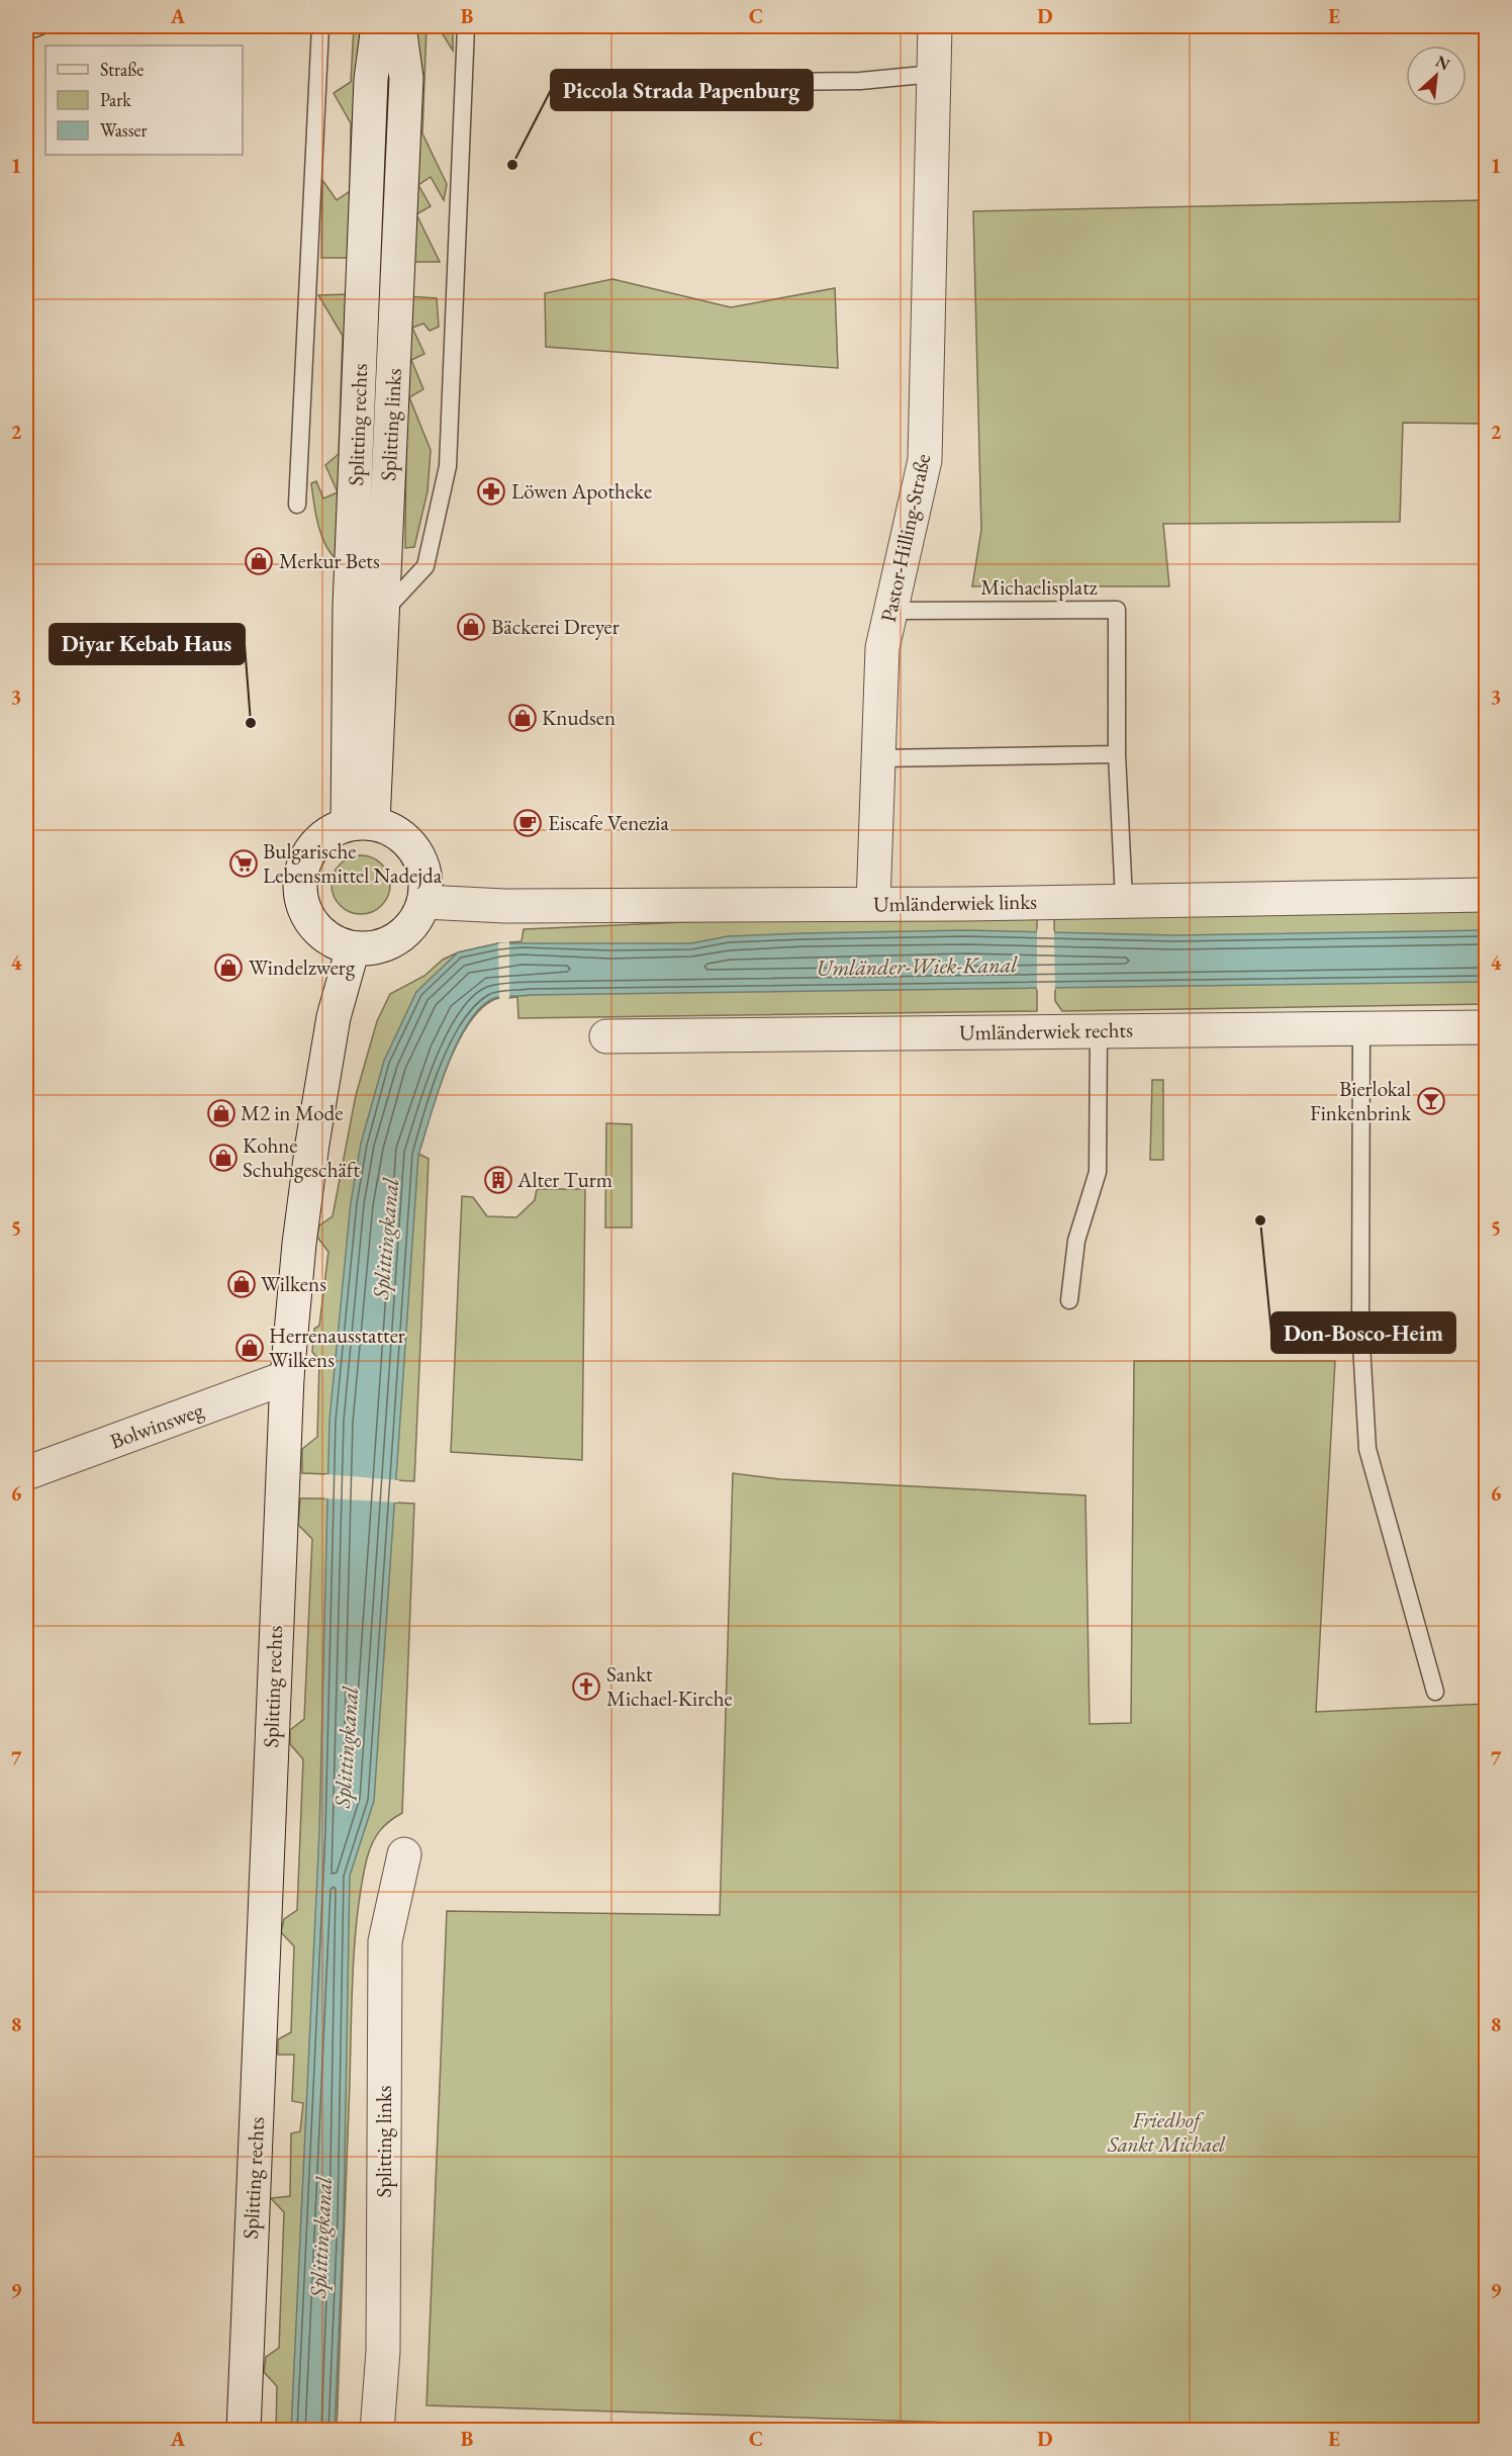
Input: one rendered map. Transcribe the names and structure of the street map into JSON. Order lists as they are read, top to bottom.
{
  "streets": {
    "street": [
      "Splitting rechts",
      "Splitting links",
      "Pastor-Hilling-Straße",
      "Umländerwiek links",
      "Umländerwiek rechts",
      "Bolwinsweg"
    ],
    "lane": ["Michaelisplatz"]
  },
  "crossings": [
    ["Splitting rechts", "Splitting links"],
    ["Splitting rechts", "Umländerwiek links"],
    ["Splitting rechts", "Bolwinsweg"],
    ["Splitting links", "Umländerwiek links"],
    ["Pastor-Hilling-Straße", "Michaelisplatz"],
    ["Pastor-Hilling-Straße", "Umländerwiek links"],
    ["Michaelisplatz", "Umländerwiek links"]
  ],
  "water": ["Umländer-Wiek-Kanal", "Splittingkanal"],
  "parks": ["Friedhof Sankt Michael"],
  "places": {
    "other": ["Piccola Strada Papenburg", "Diyar Kebab Haus", "Don-Bosco-Heim"],
    "pharmacy": ["Löwen Apotheke"],
    "shop": [
      "Merkur Bets",
      "Bäckerei Dreyer",
      "Knudsen",
      "Windelzwerg",
      "M2 in Mode",
      "Kohne Schuhgeschäft",
      "Wilkens",
      "Herrenausstatter Wilkens"
    ],
    "cafe": ["Eiscafe Venezia"],
    "supermarket": ["Bulgarische Lebensmittel Nadejda"],
    "bar": ["Bierlokal Finkenbrink"],
    "building": ["Alter Turm"],
    "church": ["Sankt Michael-Kirche"]
  },
  "legend": ["Straße", "Park", "Wasser"],
  "north": "top right",
  "grid": {
    "columns": [
      "A",
      "B",
      "C",
      "D",
      "E"
    ],
    "rows": [
      "1",
      "2",
      "3",
      "4",
      "5",
      "6",
      "7",
      "8",
      "9"
    ]
  }
}
